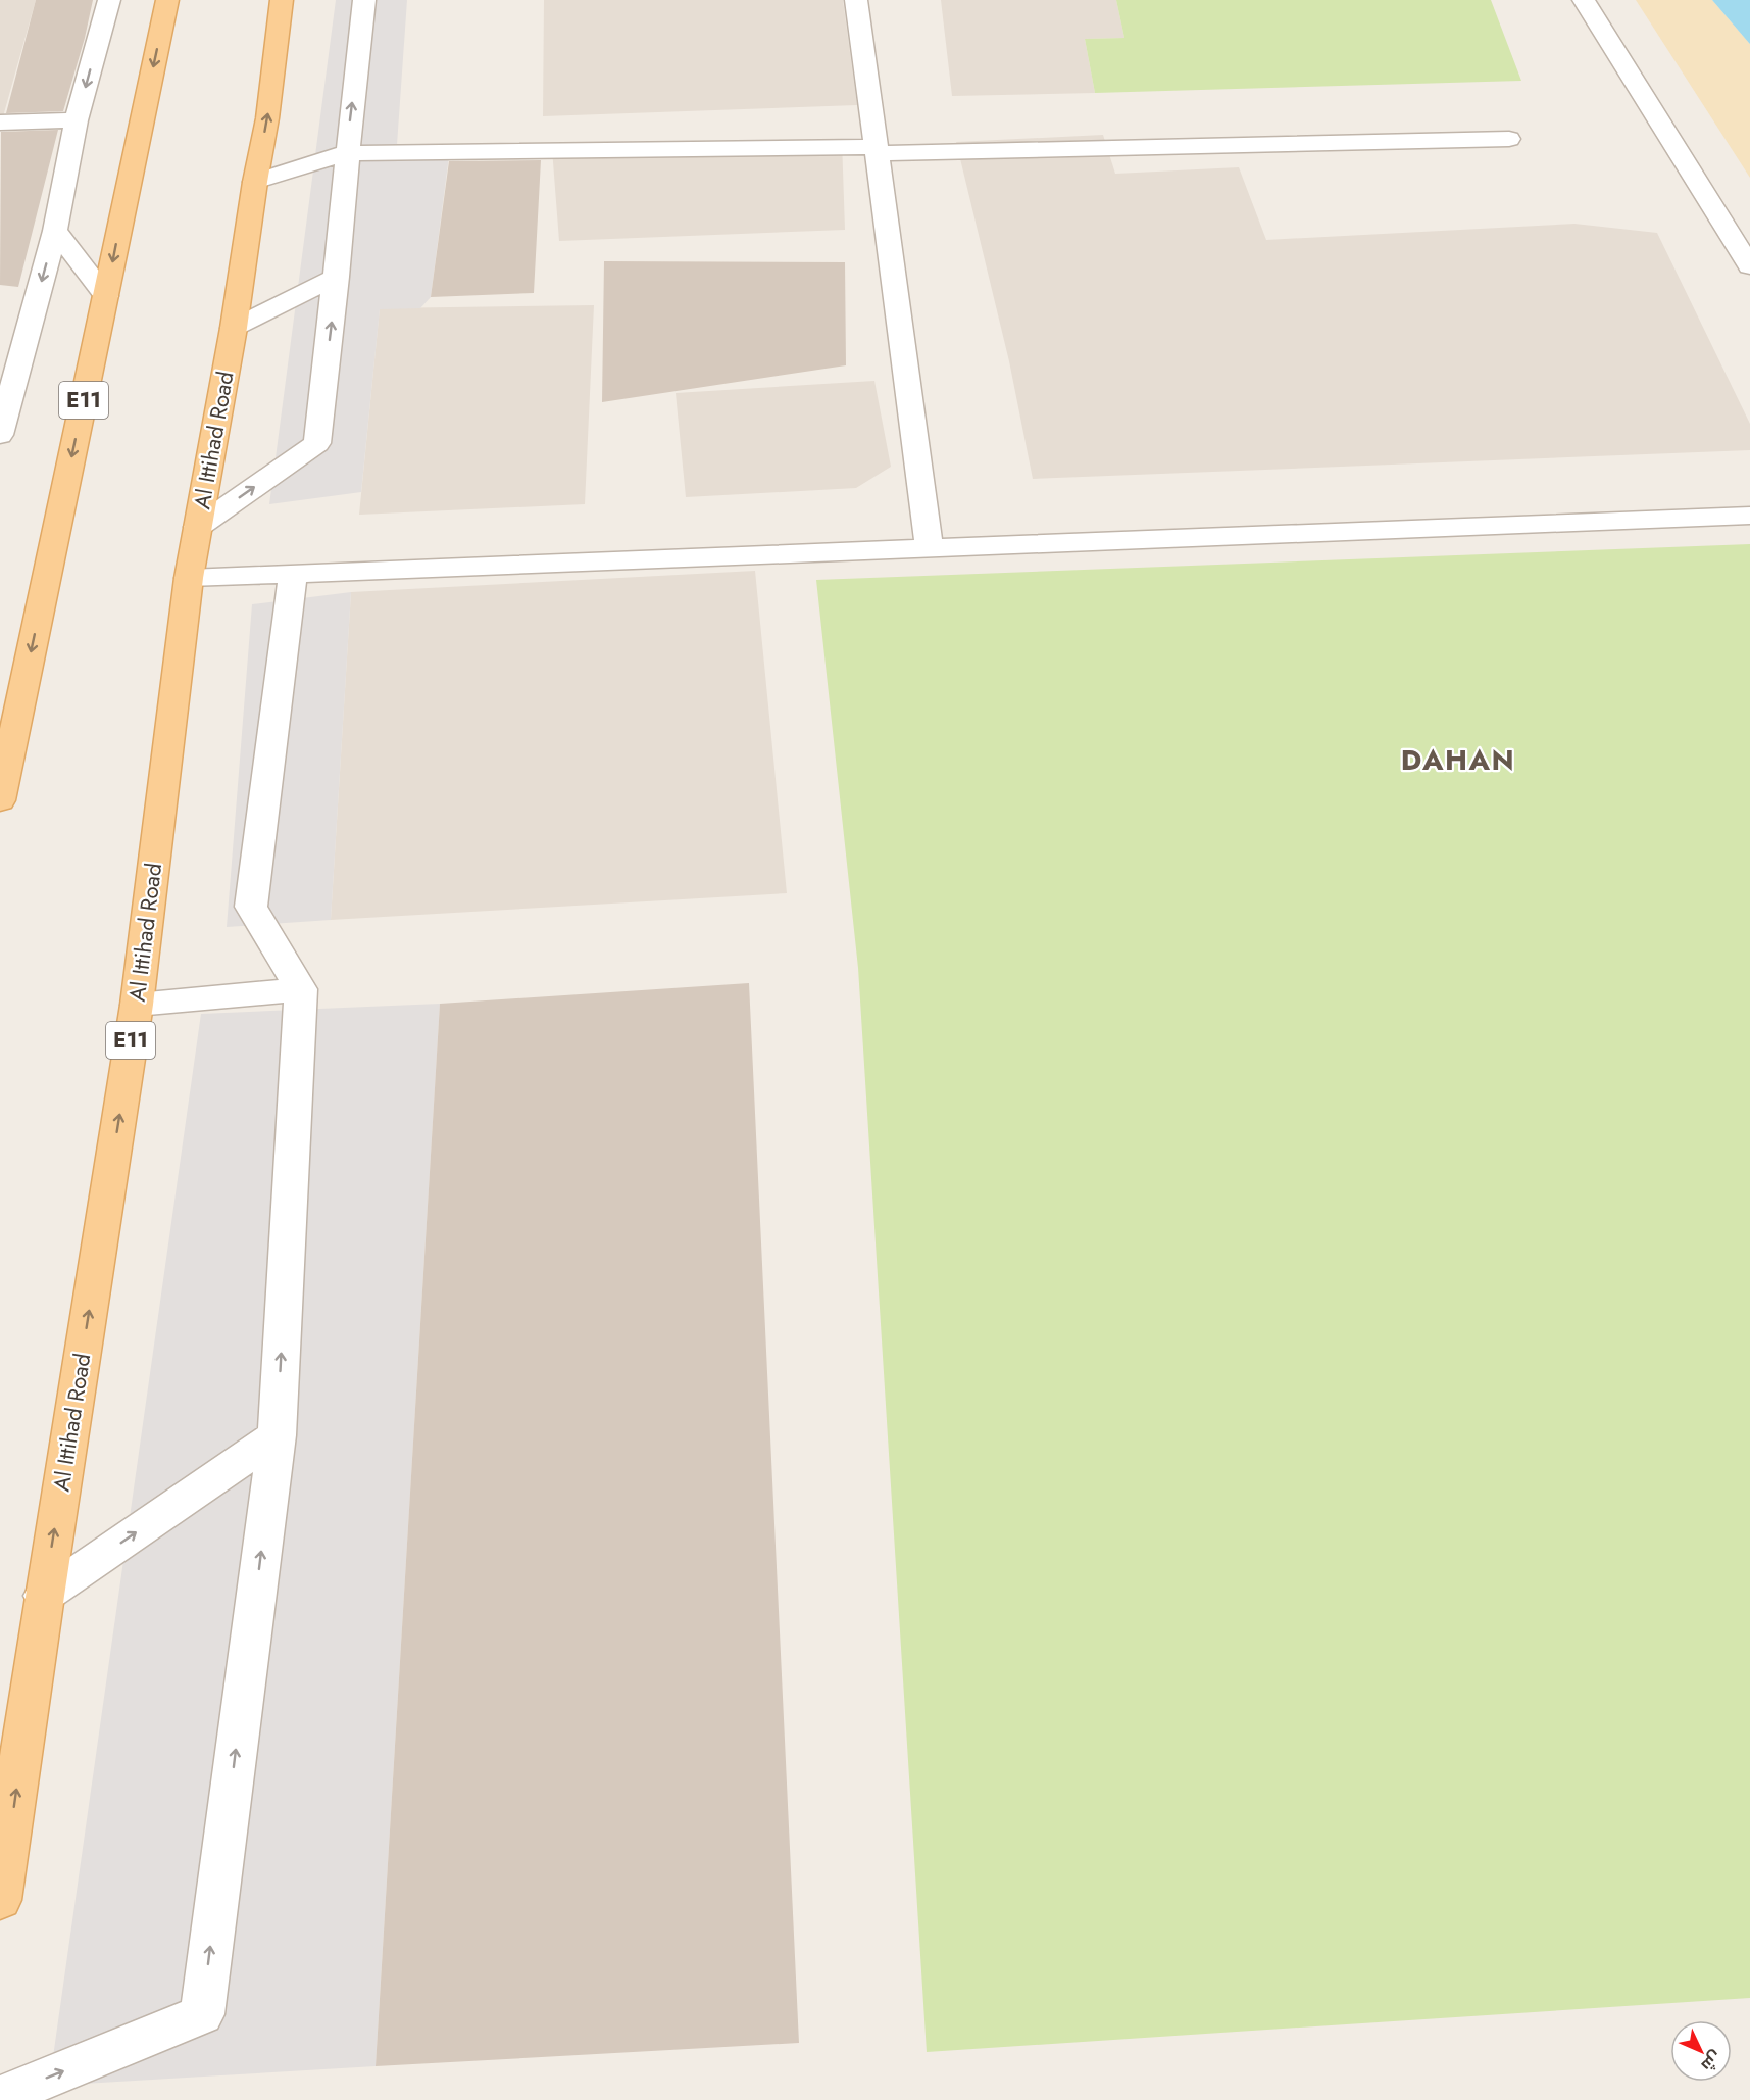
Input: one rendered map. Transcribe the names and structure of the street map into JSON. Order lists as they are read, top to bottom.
{
  "streets": {
    "main road": ["E11", "Al Ittihad Road"]
  },
  "one_way": ["Al Ittihad Road"],
  "districts": ["DAHAN"],
  "north": "bottom right"
}
